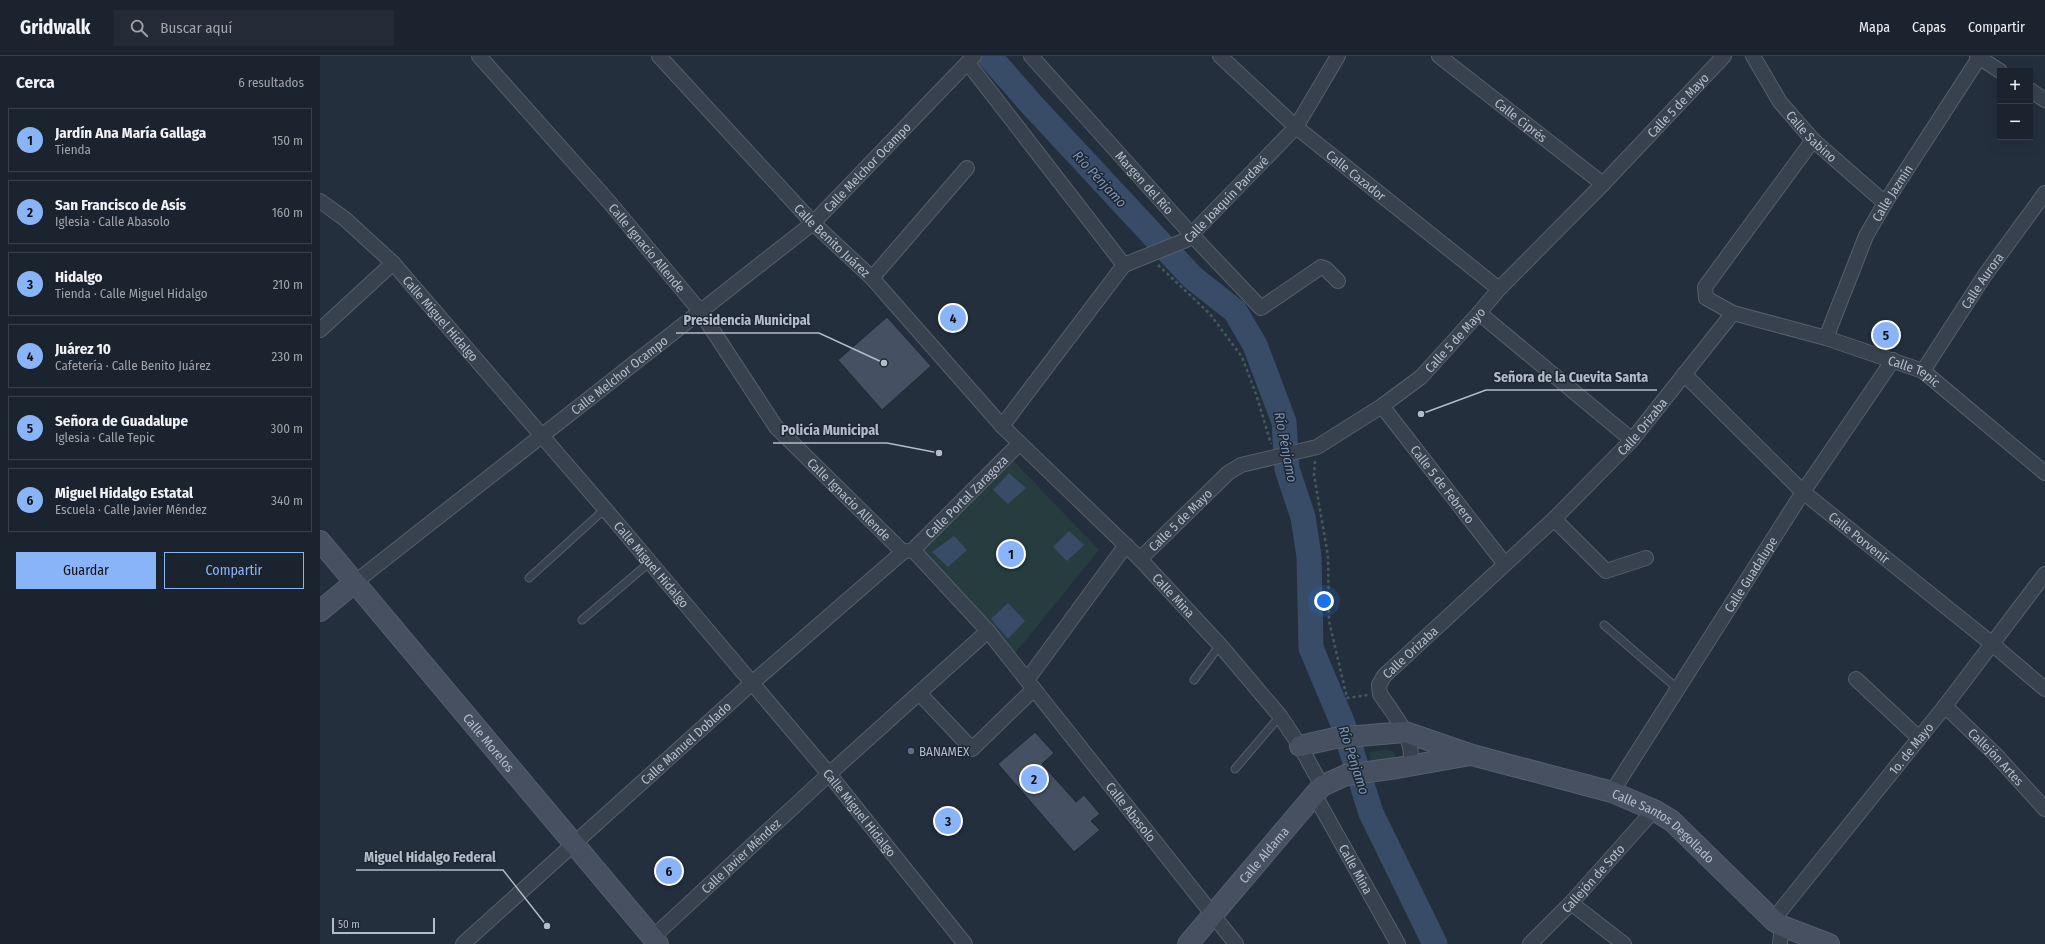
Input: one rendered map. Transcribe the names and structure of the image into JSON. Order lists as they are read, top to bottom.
{
  "streets": {
    "street": [
      "Calle 5 de Mayo",
      "Calle Ciprés",
      "Calle Sabino",
      "Calle Melchor Ocampo",
      "Calle Cazador",
      "Margen del Río",
      "Calle Jazmín",
      "Calle Joaquín Pardavé",
      "Calle Benito Juárez",
      "Calle Ignacio Allende",
      "Calle Aurora",
      "Calle Miguel Hidalgo",
      "Calle Tepic",
      "Calle Orizaba",
      "Calle 5 de Febrero",
      "Calle Portal Zaragoza",
      "Calle Porvenir",
      "Calle Guadalupe",
      "Calle Mina",
      "Calle Morelos",
      "Calle Manuel Doblado",
      "1o. de Mayo",
      "Callejón Artes",
      "Calle Abasolo",
      "Calle Santos Degollado",
      "Calle Aldama",
      "Calle Javier Méndez",
      "Callejón de Soto"
    ]
  },
  "crossings": [
    ["Calle 5 de Mayo", "Calle Ciprés"],
    ["Calle 5 de Mayo", "Calle Cazador"],
    ["Calle 5 de Mayo", "Calle 5 de Febrero"],
    ["Calle 5 de Mayo", "Calle Mina"],
    ["Calle Sabino", "Calle Jazmín"],
    ["Calle Melchor Ocampo", "Calle Benito Juárez"],
    ["Calle Melchor Ocampo", "Calle Ignacio Allende"],
    ["Calle Melchor Ocampo", "Calle Miguel Hidalgo"],
    ["Calle Melchor Ocampo", "Calle Morelos"],
    ["Calle Cazador", "Calle Joaquín Pardavé"],
    ["Margen del Río", "Calle Joaquín Pardavé"],
    ["Calle Jazmín", "Calle Tepic"],
    ["Calle Benito Juárez", "Calle Mina"],
    ["Calle Ignacio Allende", "Calle Portal Zaragoza"],
    ["Calle Ignacio Allende", "Calle Manuel Doblado"],
    ["Calle Ignacio Allende", "Calle Abasolo"],
    ["Calle Ignacio Allende", "Calle Javier Méndez"],
    ["Calle Aurora", "Calle Tepic"],
    ["Calle Miguel Hidalgo", "Calle Manuel Doblado"],
    ["Calle Miguel Hidalgo", "Calle Javier Méndez"],
    ["Calle Tepic", "Calle Orizaba"],
    ["Calle Tepic", "Calle Guadalupe"],
    ["Calle Orizaba", "Calle 5 de Febrero"],
    ["Calle Orizaba", "Calle Porvenir"],
    ["Calle Portal Zaragoza", "Calle Mina"],
    ["Calle Portal Zaragoza", "Calle Manuel Doblado"],
    ["Calle Porvenir", "Calle Guadalupe"],
    ["Calle Porvenir", "1o. de Mayo"],
    ["Calle Guadalupe", "Calle Santos Degollado"],
    ["Calle Mina", "Calle Santos Degollado"],
    ["Calle Mina", "Calle Aldama"],
    ["Calle Morelos", "Calle Manuel Doblado"],
    ["Calle Morelos", "Calle Javier Méndez"],
    ["1o. de Mayo", "Callejón Artes"],
    ["1o. de Mayo", "Calle Santos Degollado"],
    ["Calle Abasolo", "Calle Aldama"],
    ["Calle Abasolo", "Calle Javier Méndez"],
    ["Calle Santos Degollado", "Calle Aldama"],
    ["Calle Santos Degollado", "Callejón de Soto"]
  ],
  "water": ["Río Pénjamo"],
  "places": [
    "Presidencia Municipal",
    "Señora de la Cuevita Santa",
    "Policía Municipal",
    "BANAMEX",
    "Miguel Hidalgo Federal"
  ],
  "scale_bar": "50 m",
  "page": {
    "header": "Gridwalk",
    "search": "Buscar aquí",
    "nav": ["Mapa", "Capas", "Compartir"],
    "heading": ["Cerca", "6 resultados"],
    "map_buttons": ["+", "−"],
    "list": [
      {
        "mark": "1",
        "name": "Jardín Ana María Gallaga",
        "note": "Tienda",
        "value": "150 m"
      },
      {
        "mark": "2",
        "name": "San Francisco de Asís",
        "note": "Iglesia · Calle Abasolo",
        "value": "160 m"
      },
      {
        "mark": "3",
        "name": "Hidalgo",
        "note": "Tienda · Calle Miguel Hidalgo",
        "value": "210 m"
      },
      {
        "mark": "4",
        "name": "Juárez 10",
        "note": "Cafetería · Calle Benito Juárez",
        "value": "230 m"
      },
      {
        "mark": "5",
        "name": "Señora de Guadalupe",
        "note": "Iglesia · Calle Tepic",
        "value": "300 m"
      },
      {
        "mark": "6",
        "name": "Miguel Hidalgo Estatal",
        "note": "Escuela · Calle Javier Méndez",
        "value": "340 m"
      }
    ],
    "pins": [
      "4",
      "5",
      "1",
      "2",
      "3",
      "6"
    ],
    "buttons": ["Guardar", "Compartir"],
    "scale": "50 m"
  }
}
